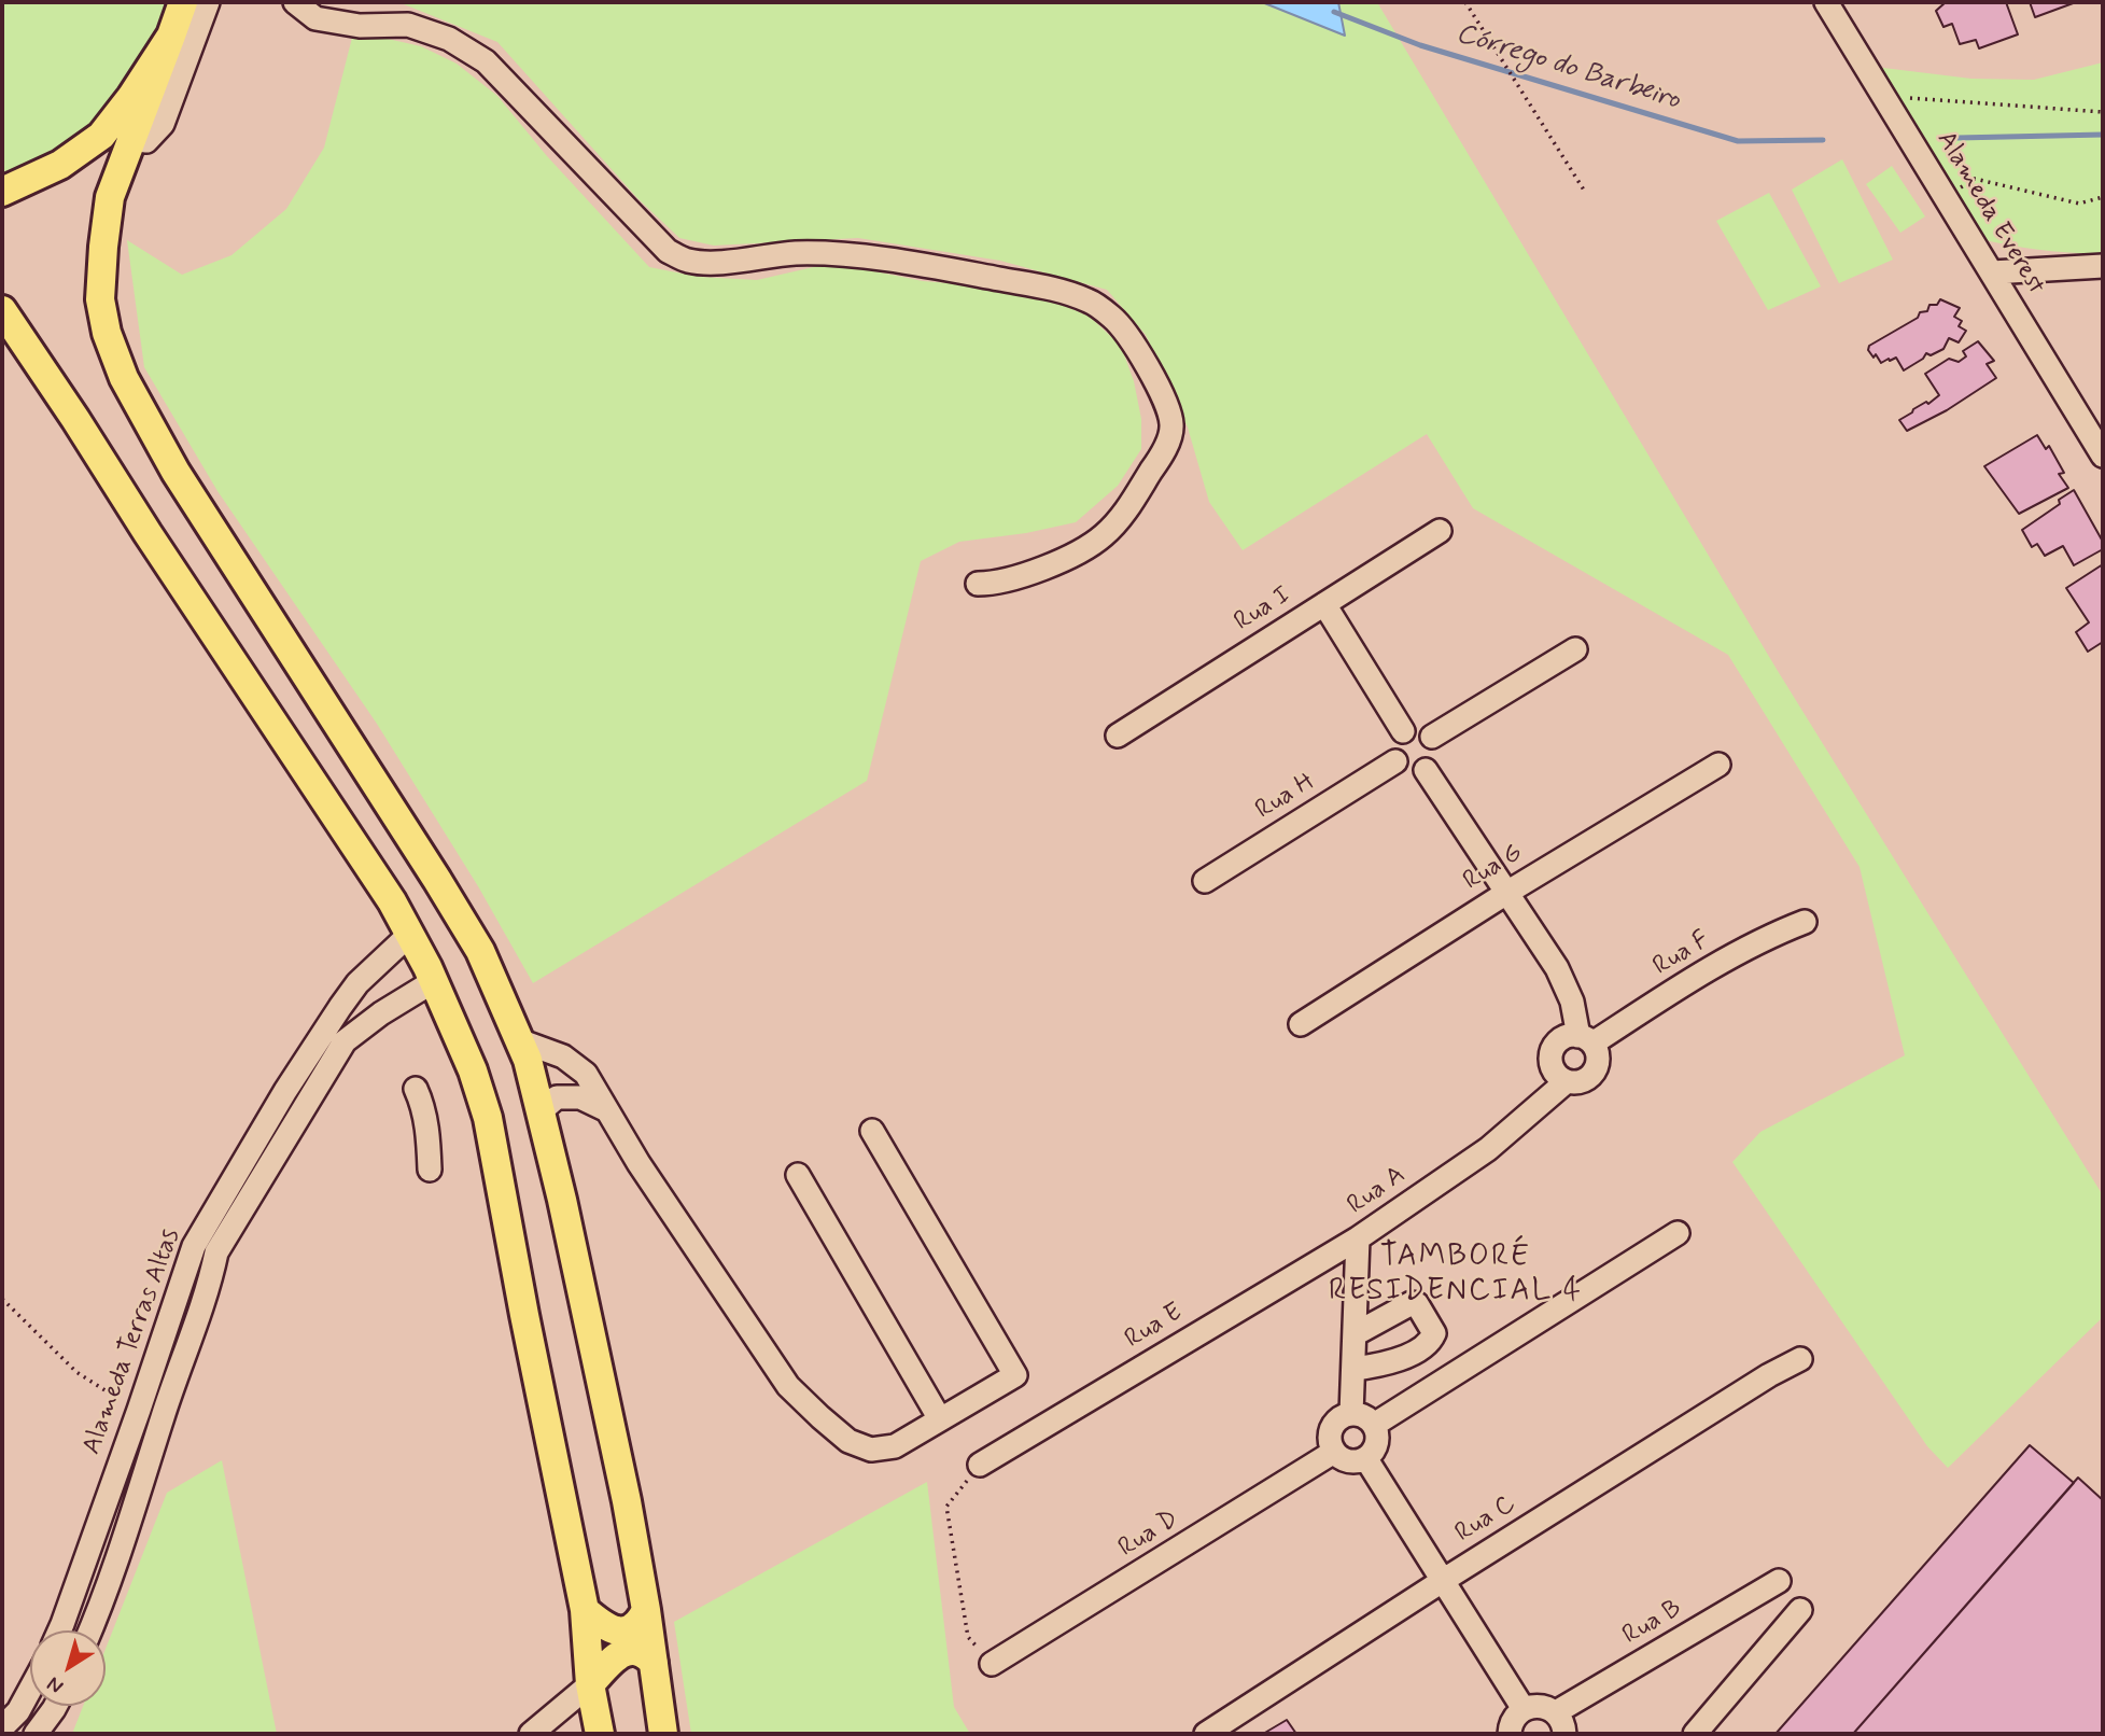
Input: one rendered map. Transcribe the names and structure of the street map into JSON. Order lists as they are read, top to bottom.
{
  "streets": {
    "street": [
      "Alameda Everest",
      "Rua I",
      "Rua H",
      "Rua G",
      "Rua F",
      "Rua A",
      "Rua E",
      "Alameda Terras Altas",
      "Rua C",
      "Rua D",
      "Rua B"
    ]
  },
  "crossings": [
    ["Rua F", "Rua A"],
    ["Rua A", "Rua E"],
    ["Rua A", "Rua D"]
  ],
  "districts": ["TAMBORÉ RESIDENCIAL 4"],
  "water": ["Córrego do Barbeiro"],
  "north": "bottom left"
}
